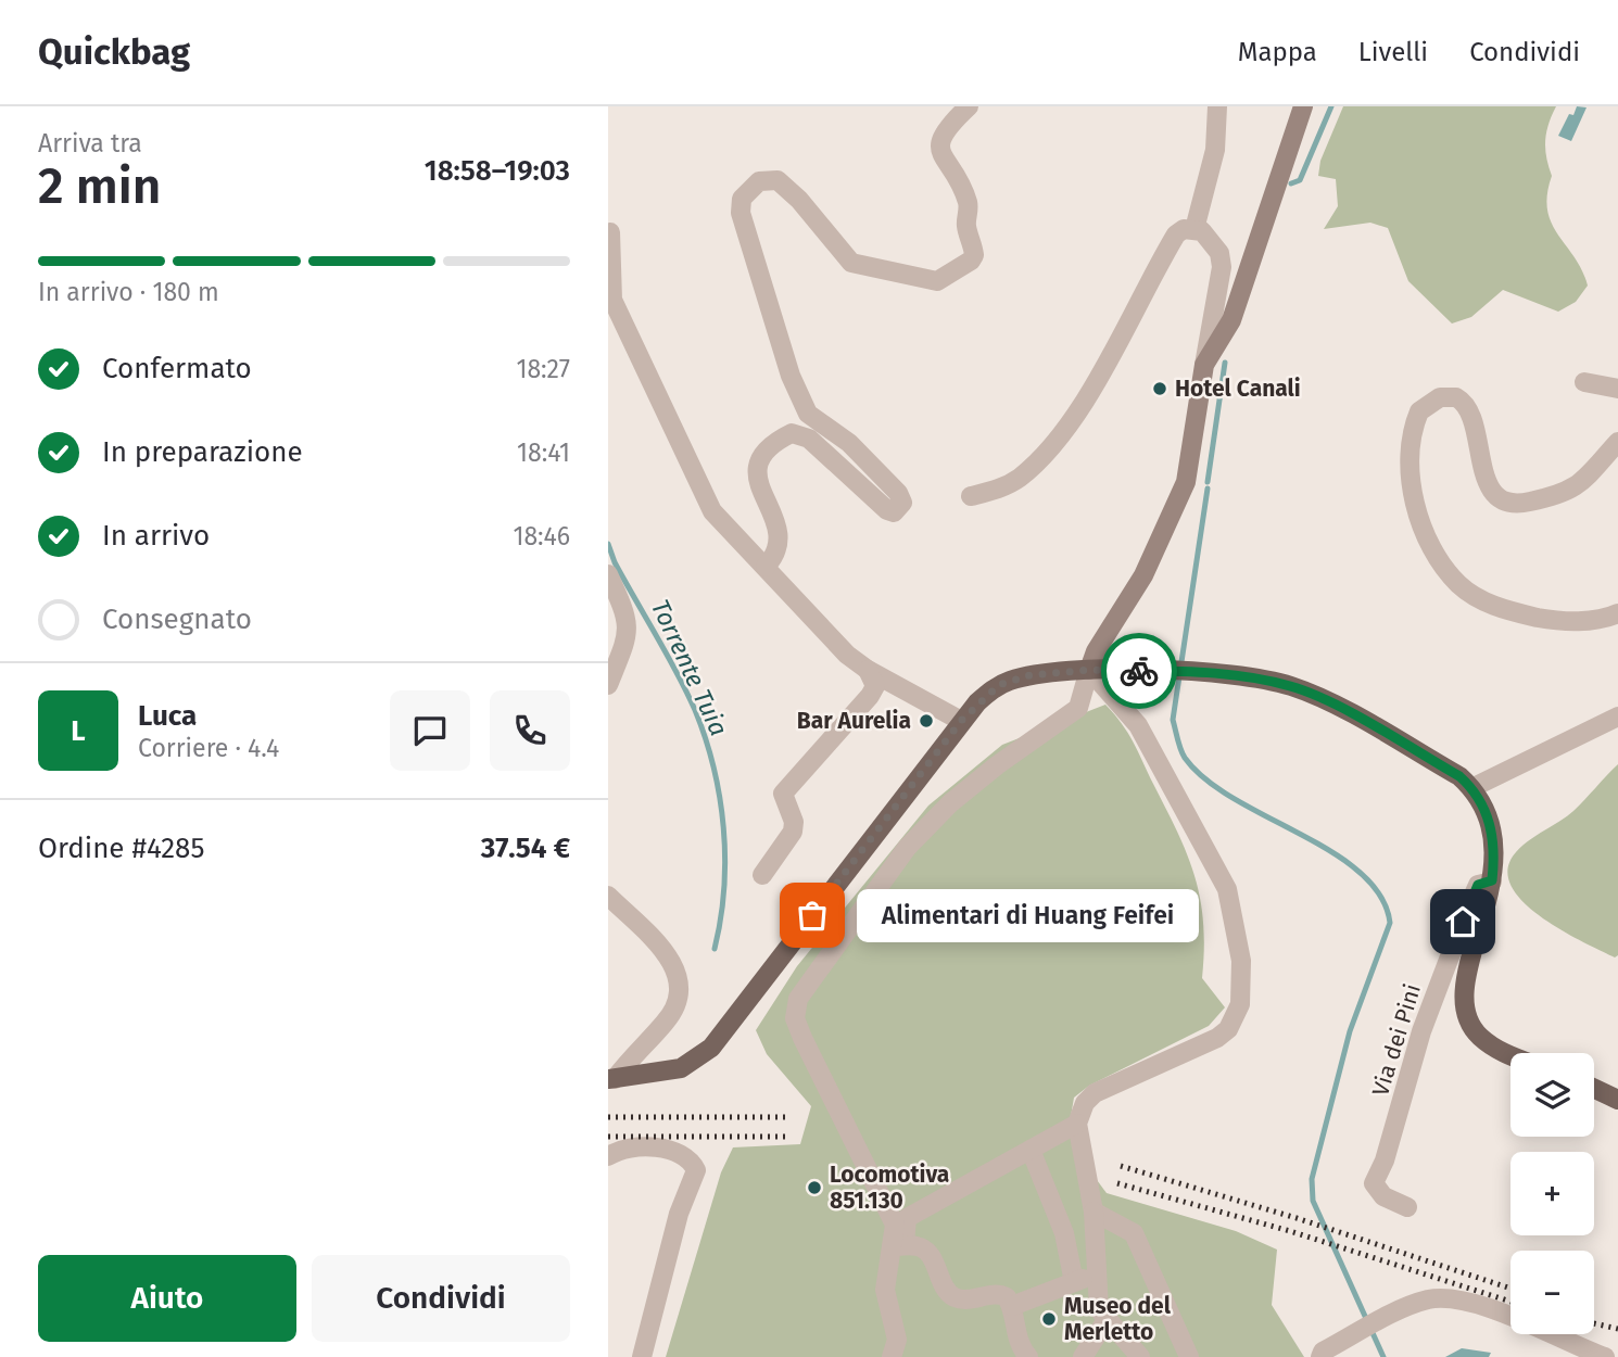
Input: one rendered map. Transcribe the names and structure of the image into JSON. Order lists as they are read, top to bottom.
{
  "streets": {
    "street": ["Via dei Pini"]
  },
  "water": ["Torrente Tuia"],
  "places": [
    "Hotel Canali",
    "Bar Aurelia",
    "Alimentari di Huang Feifei",
    "Locomotiva 851.130",
    "Museo del Merletto"
  ],
  "page": {
    "header": "Quickbag",
    "nav": ["Mappa", "Livelli", "Condividi"],
    "heading": ["2 min", "Arriva tra", "18:58–19:03"],
    "panel": [
      "Luca",
      "Corriere · 4.4",
      "Ordine #4285",
      "37.54 €"
    ],
    "bar": "In arrivo · 180 m",
    "list": [
      ["Confermato", "18:27"],
      ["In preparazione", "18:41"],
      ["In arrivo", "18:46"],
      "Consegnato"
    ],
    "round": "L",
    "bubble": "Alimentari di Huang Feifei",
    "map_buttons": ["+", "−"],
    "buttons": ["Aiuto", "Condividi"]
  }
}
